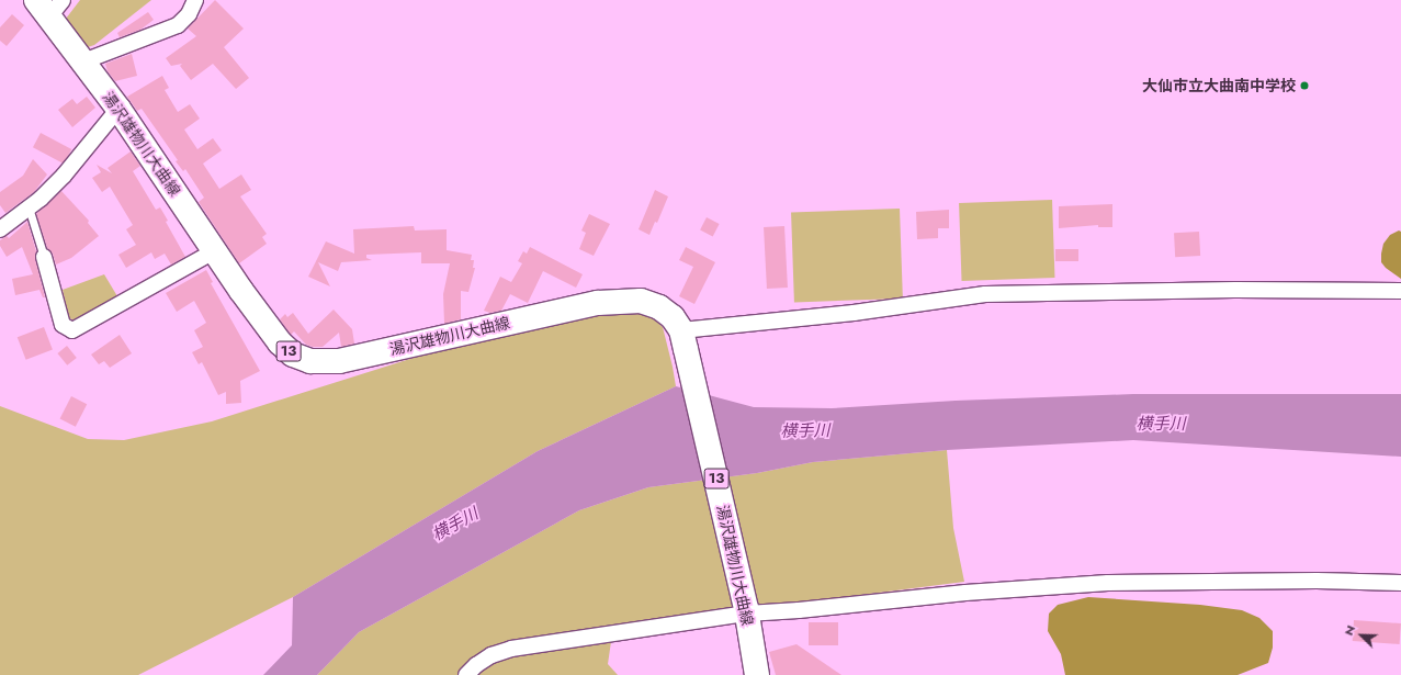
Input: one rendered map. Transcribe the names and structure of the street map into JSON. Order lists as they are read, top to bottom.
{
  "streets": {
    "main road": ["湯沢雄物川大曲線", "13"]
  },
  "water": ["横手川"],
  "places": ["大仙市立大曲南中学校"],
  "north": "top left"
}
